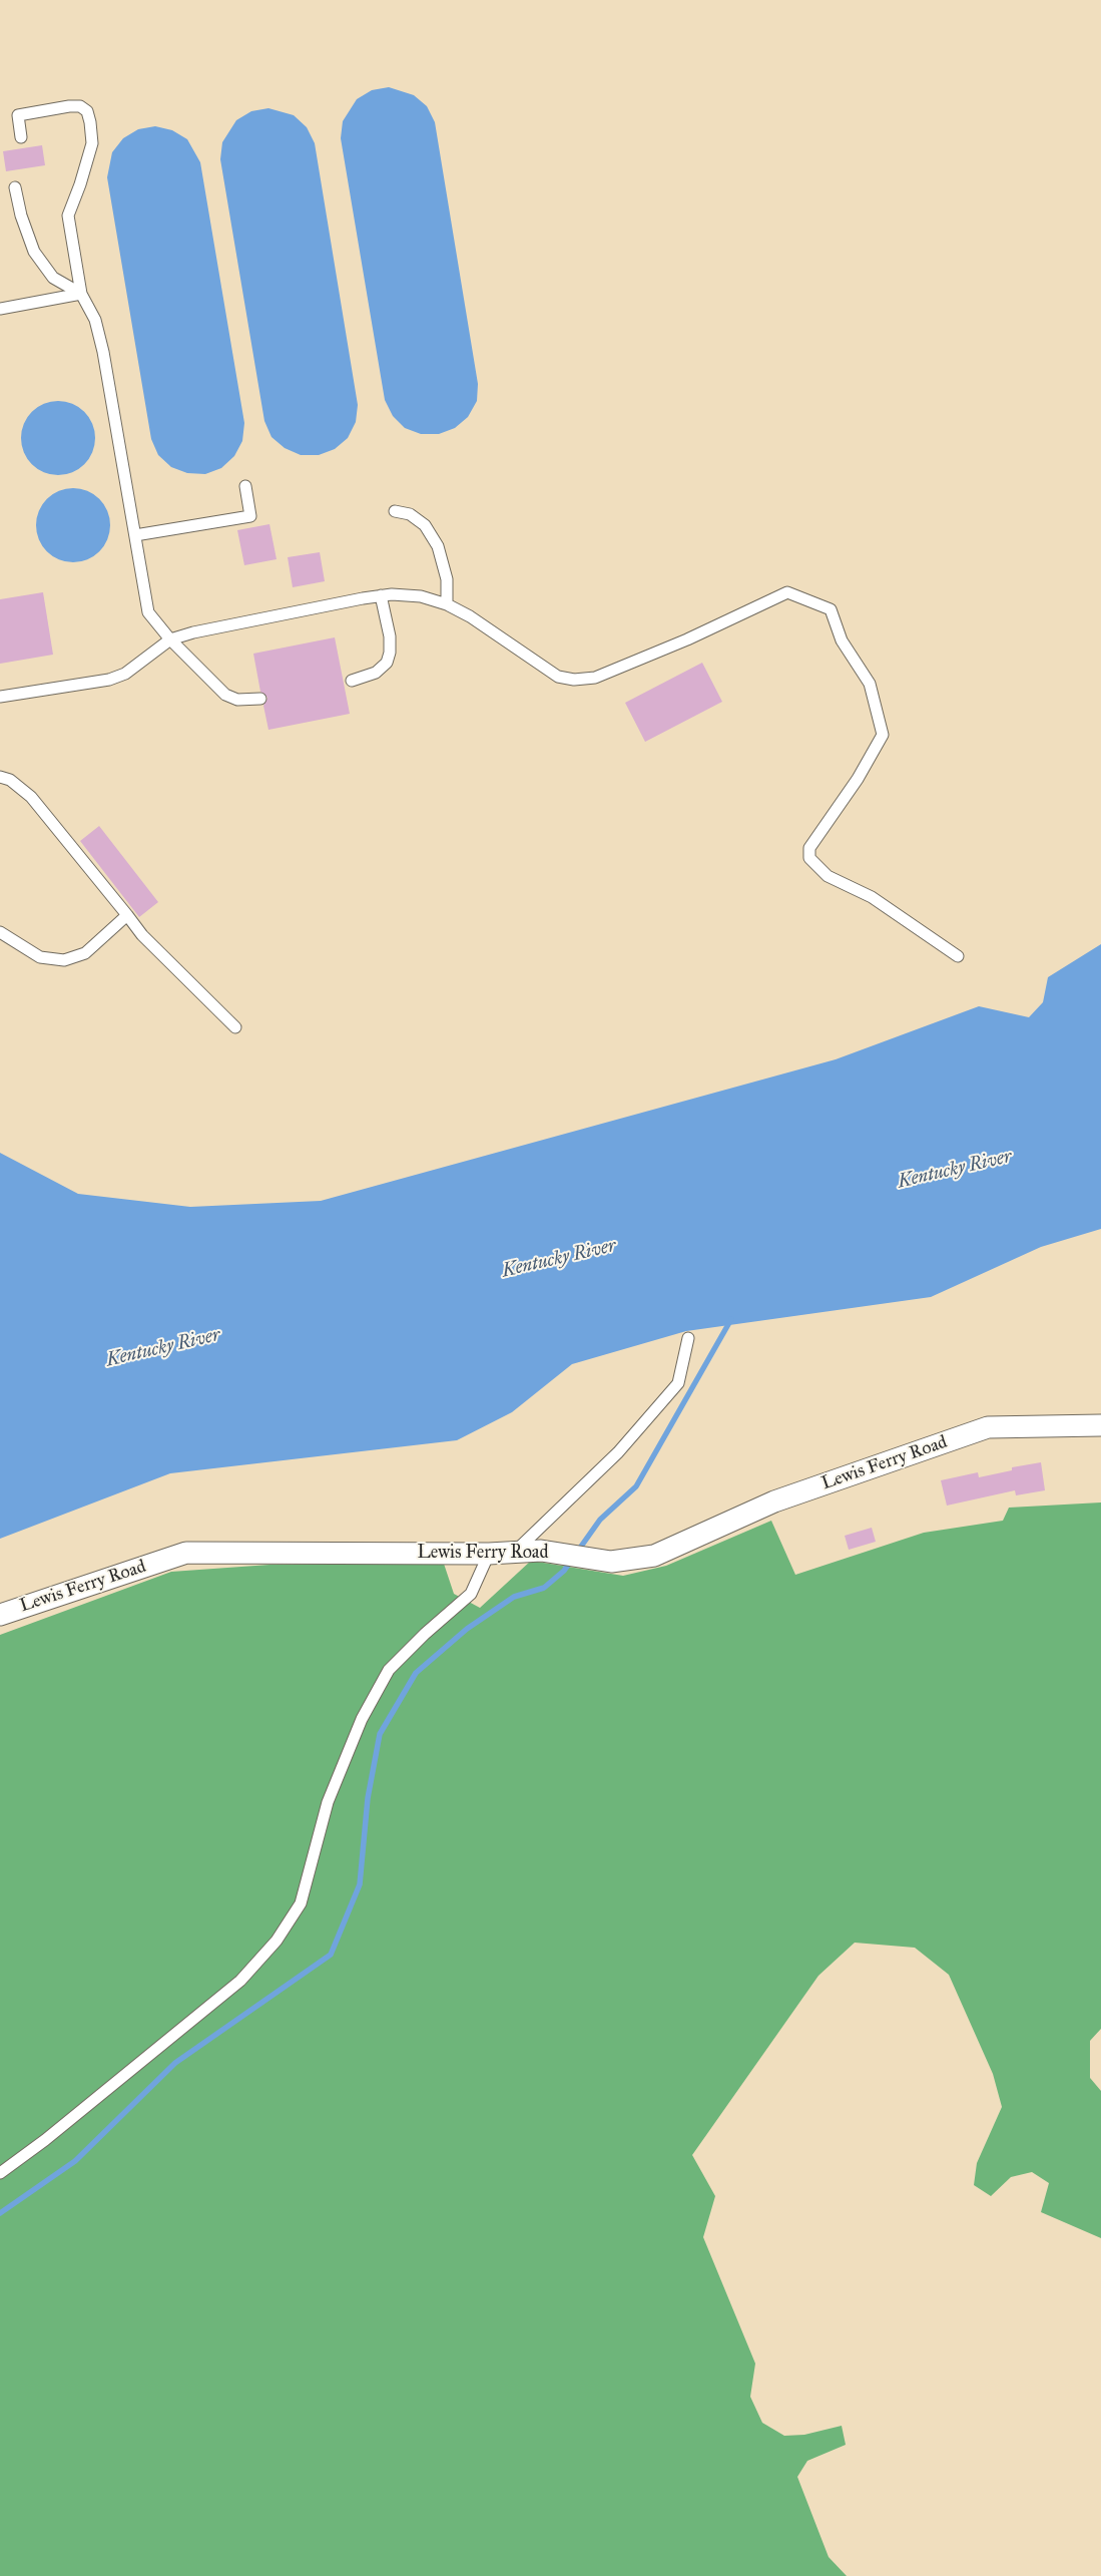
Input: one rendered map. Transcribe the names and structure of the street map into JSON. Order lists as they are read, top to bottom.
{
  "streets": {
    "street": ["Lewis Ferry Road"]
  },
  "water": ["Kentucky River"]
}
